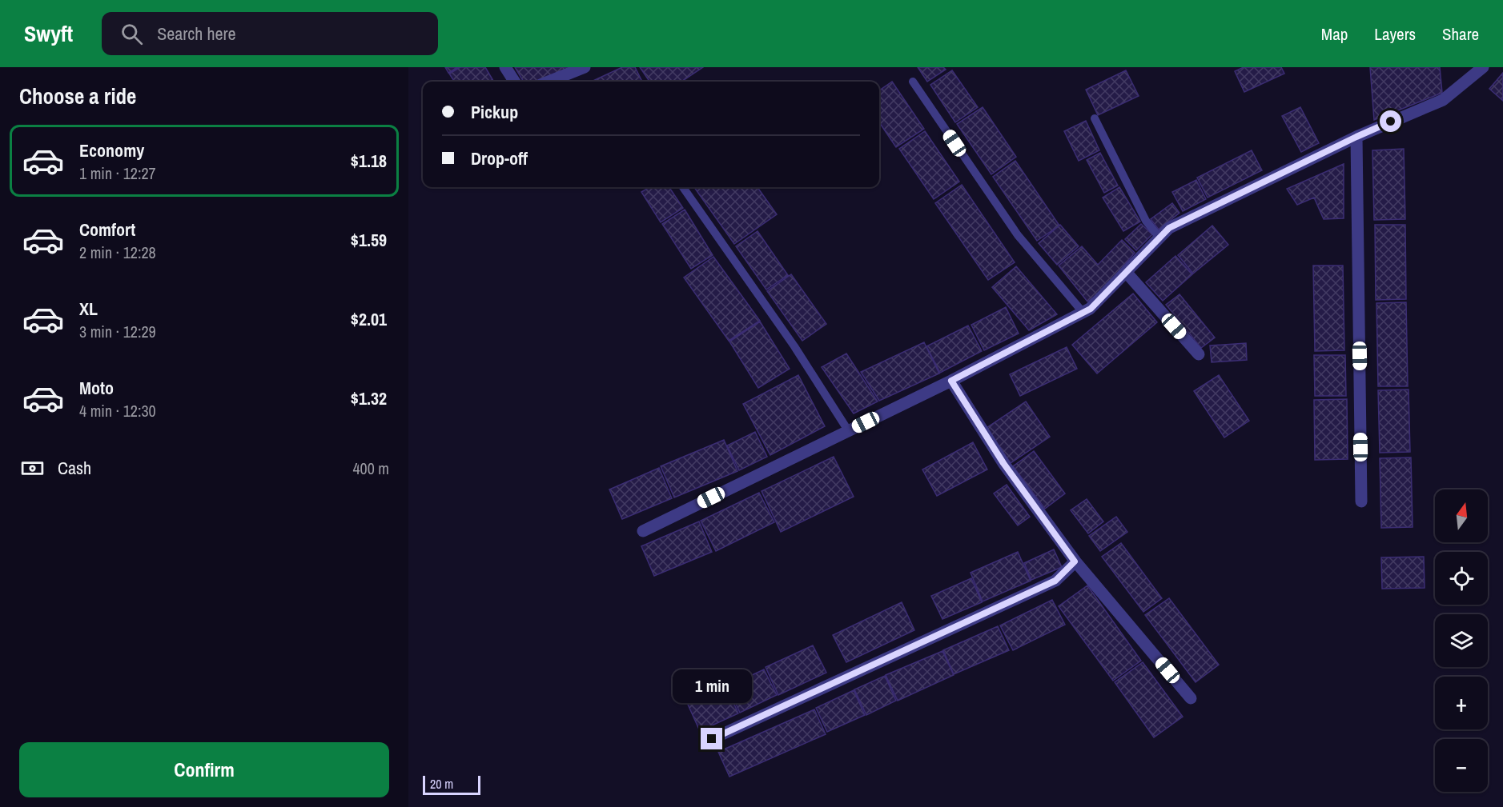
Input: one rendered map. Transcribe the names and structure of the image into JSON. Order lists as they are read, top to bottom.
{
  "scale_bar": "20 m",
  "north": "top",
  "page": {
    "header": "Swyft",
    "search": "Search here",
    "nav": ["Map", "Layers", "Share"],
    "heading": "Choose a ride",
    "banner": ["Pickup", "Drop-off"],
    "list": [
      {
        "name": "Economy",
        "note": "1 min · 12:27",
        "value": "$1.18"
      },
      {
        "name": "Comfort",
        "note": "2 min · 12:28",
        "value": "$1.59"
      },
      {
        "name": "XL",
        "note": "3 min · 12:29",
        "value": "$2.01"
      },
      {
        "name": "Moto",
        "note": "4 min · 12:30",
        "value": "$1.32"
      }
    ],
    "pay": ["Cash", "400 m"],
    "map_buttons": ["+", "−"],
    "bubble": "1 min",
    "buttons": "Confirm",
    "scale": "20 m"
  }
}
